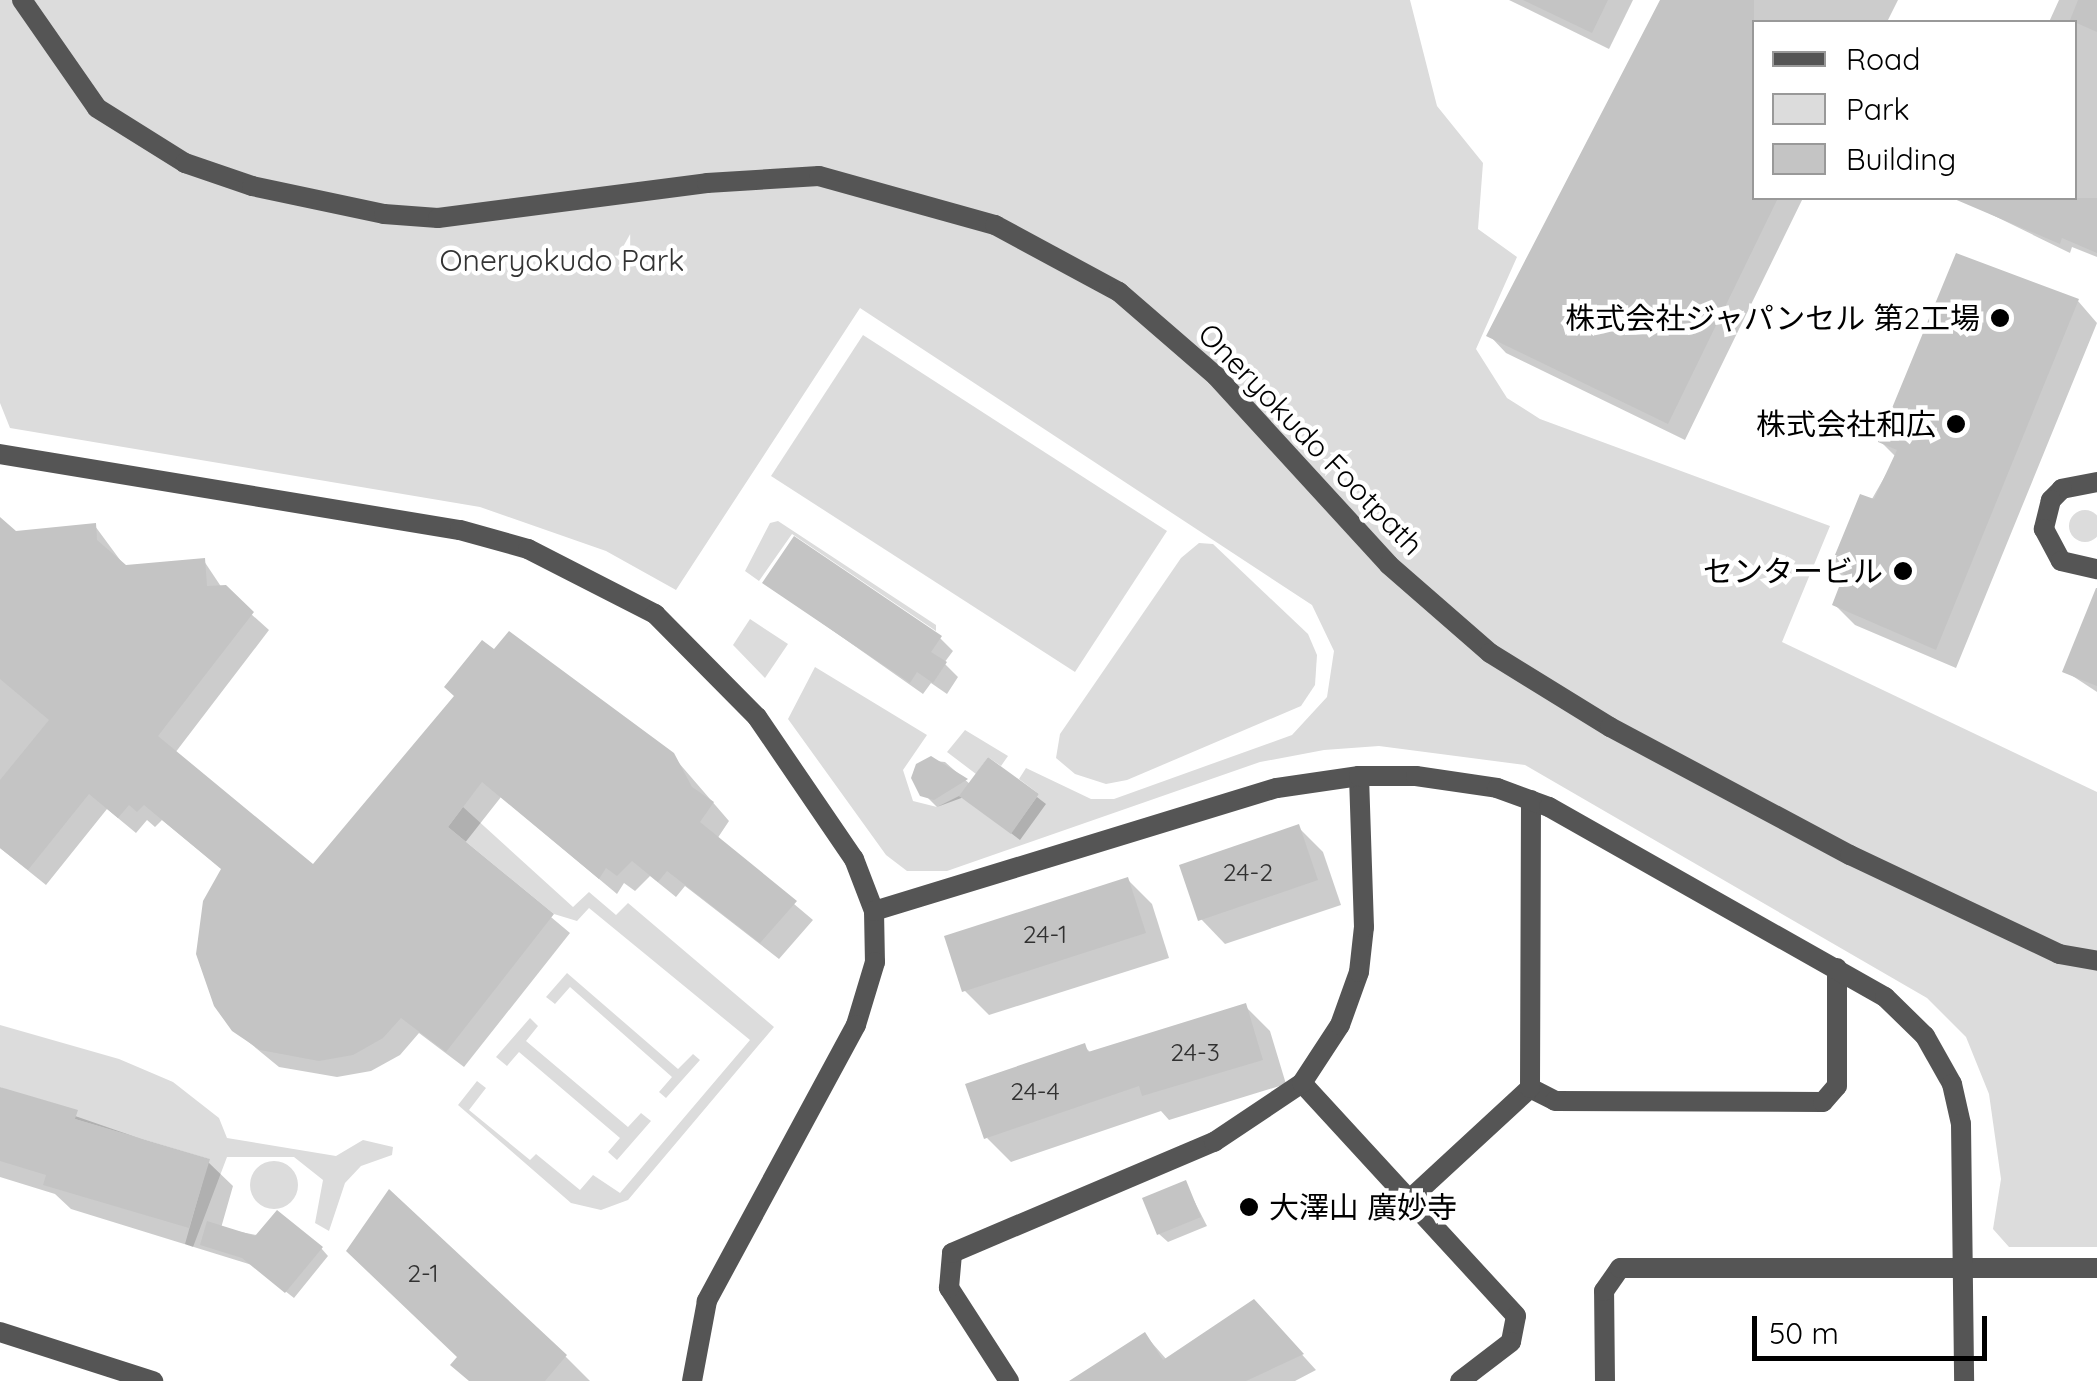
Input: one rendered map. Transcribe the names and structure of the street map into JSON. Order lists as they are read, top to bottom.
{
  "streets": {
    "street": ["Oneryokudo Footpath"]
  },
  "parks": ["Oneryokudo Park"],
  "places": [
    "株式会社ジャパンセル 第2工場",
    "株式会社和広",
    "センタービル",
    "大澤山 廣妙寺"
  ],
  "house_numbers": [
    "24-2",
    "24-1",
    "24-3",
    "24-4",
    "2-1"
  ],
  "legend": ["Road", "Park", "Building"],
  "scale_bar": "50 m"
}
